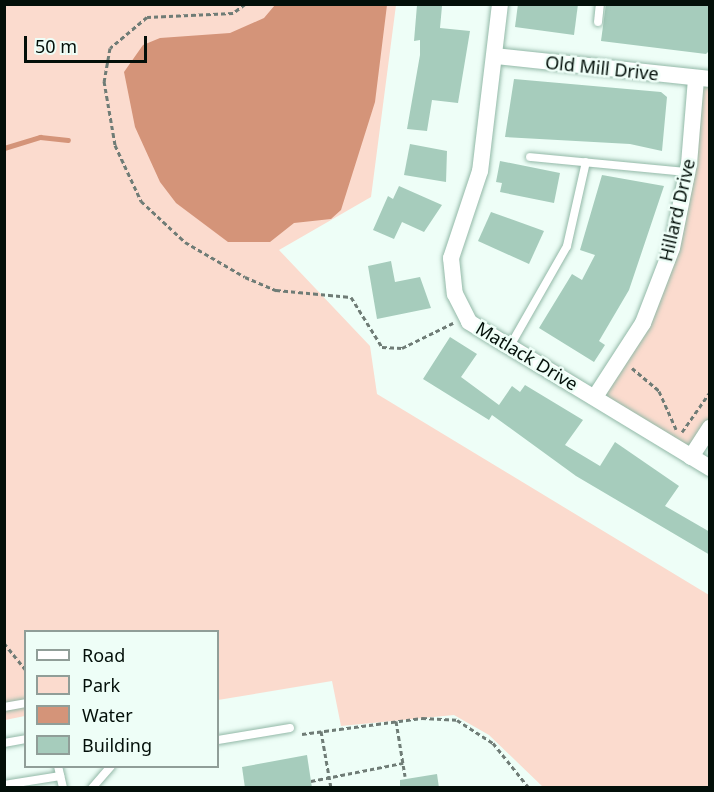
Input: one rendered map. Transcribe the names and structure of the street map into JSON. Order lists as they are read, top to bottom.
{
  "streets": {
    "street": ["Old Mill Drive", "Hillard Drive", "Matlack Drive"]
  },
  "crossings": [
    ["Old Mill Drive", "Hillard Drive"],
    ["Old Mill Drive", "Matlack Drive"],
    ["Hillard Drive", "Matlack Drive"]
  ],
  "legend": [
    "Road",
    "Park",
    "Water",
    "Building"
  ],
  "scale_bar": "50 m"
}
